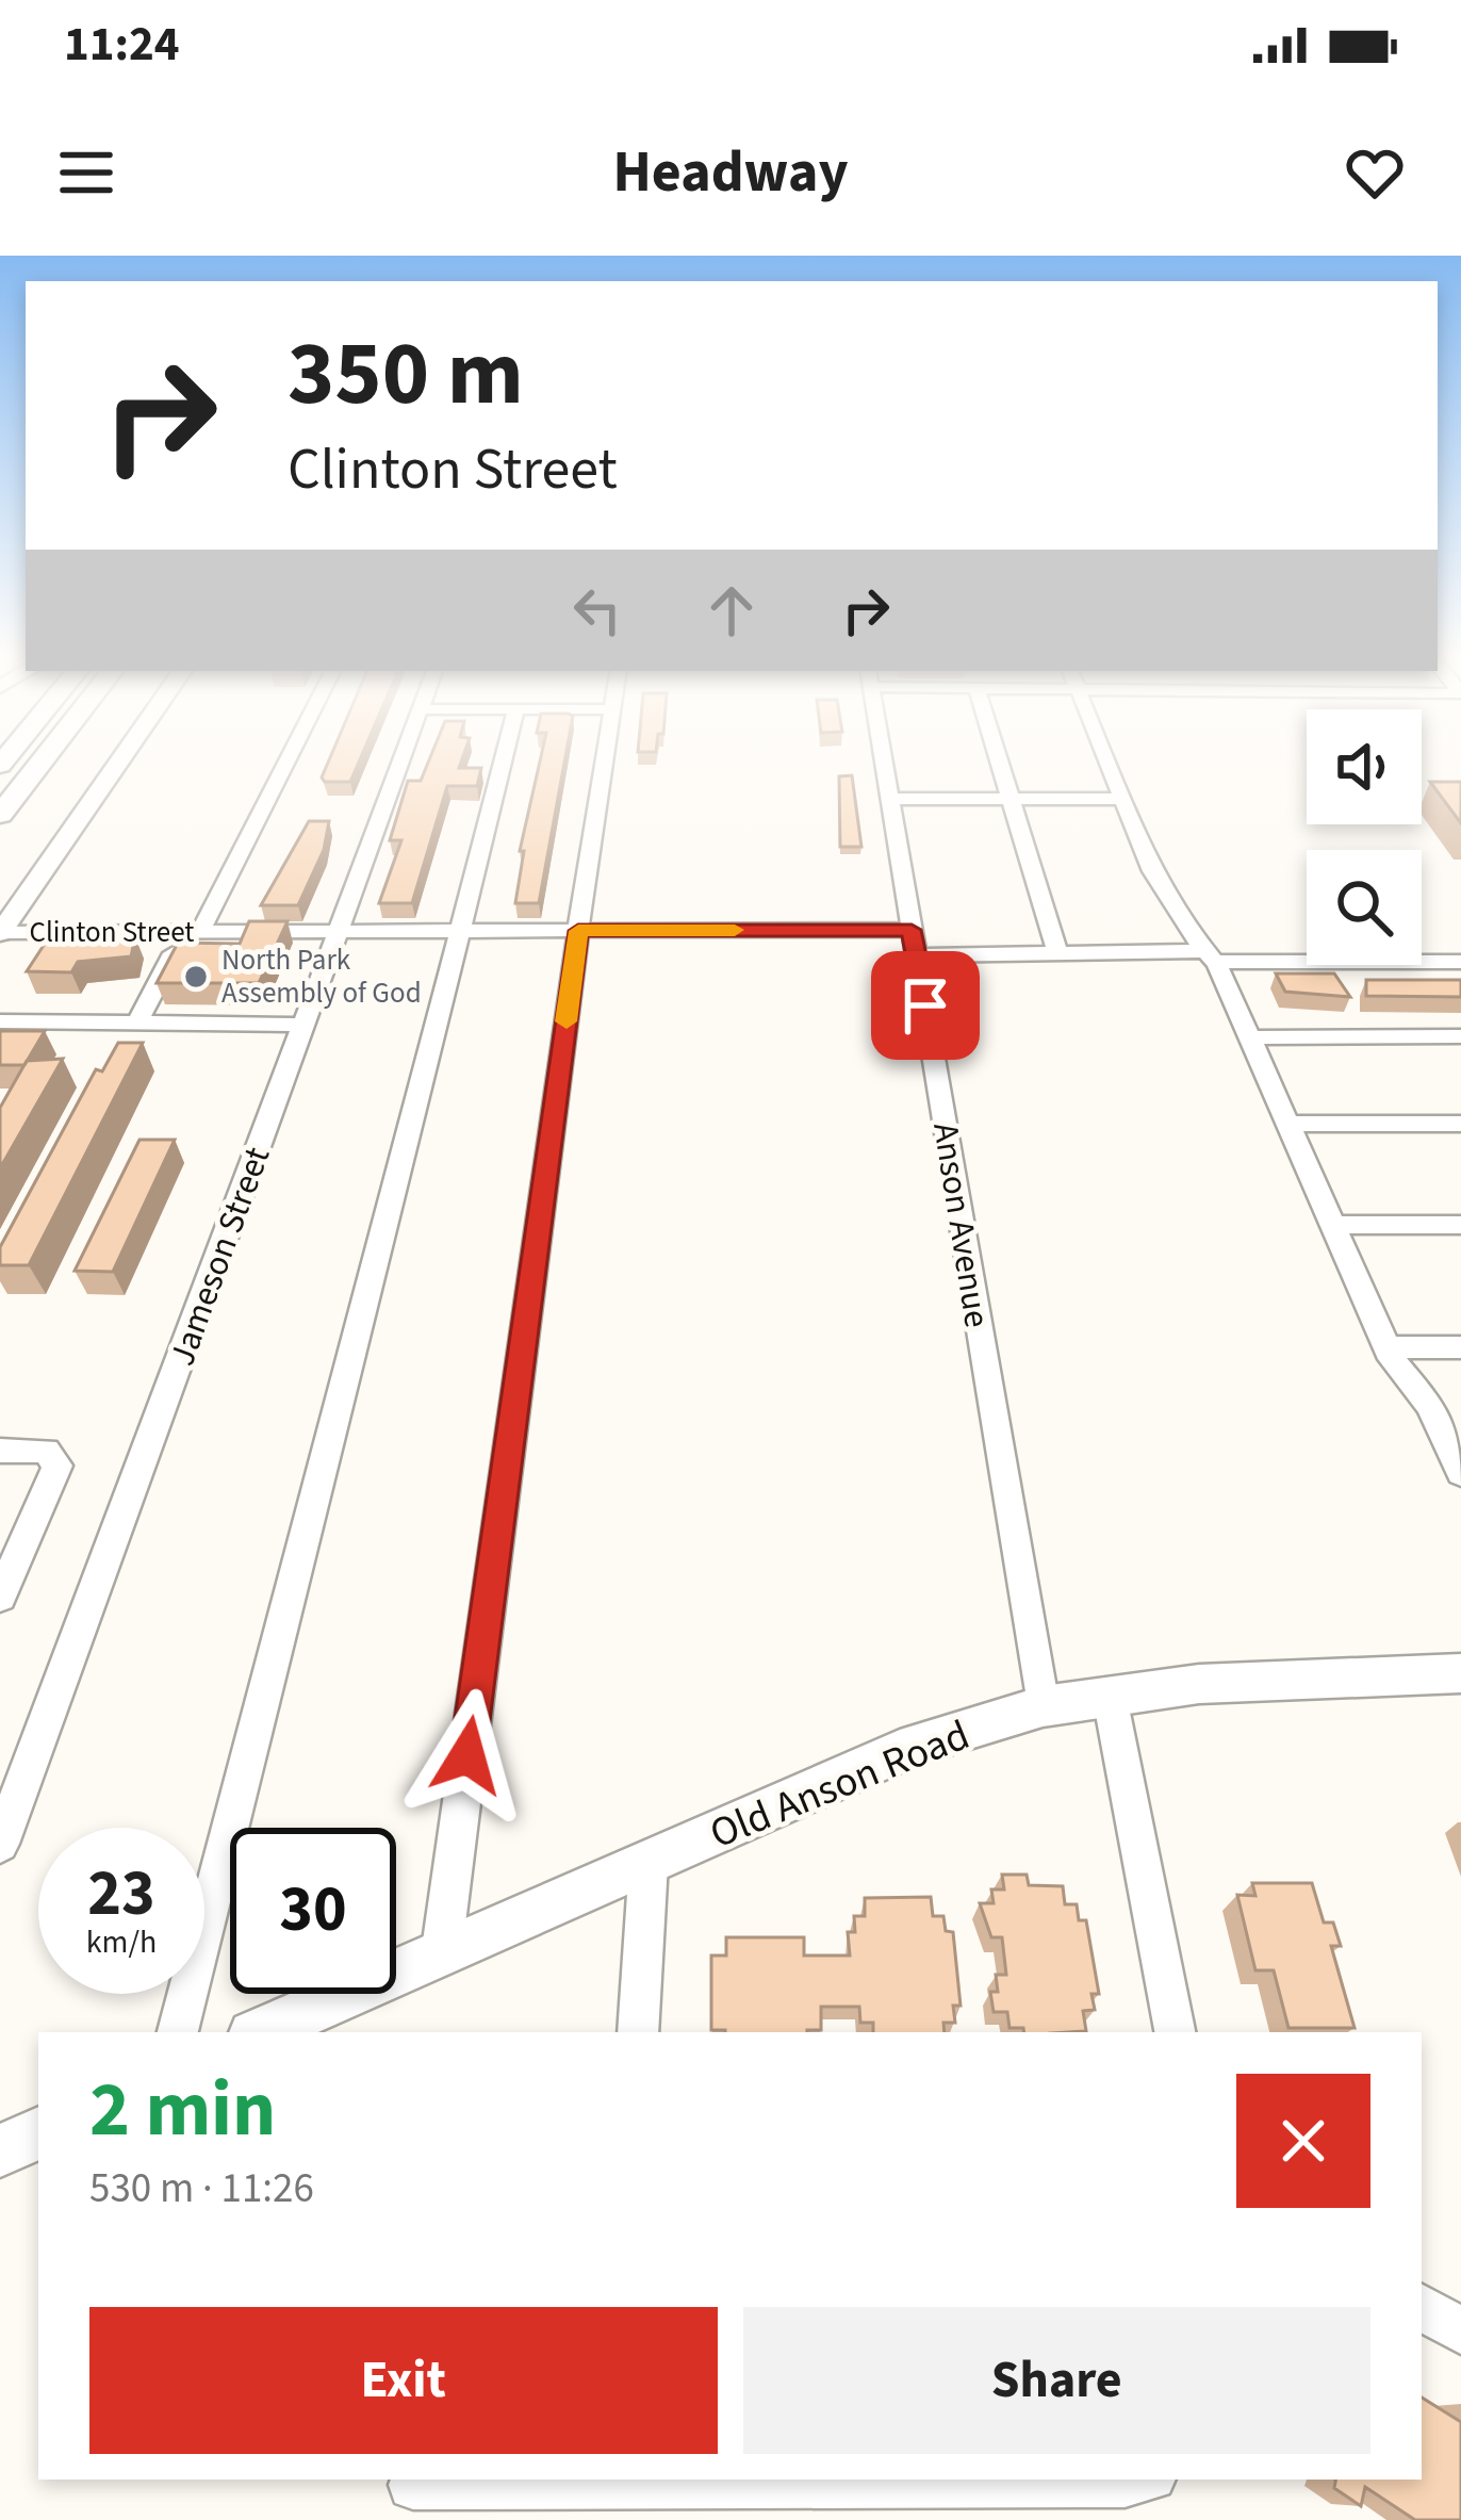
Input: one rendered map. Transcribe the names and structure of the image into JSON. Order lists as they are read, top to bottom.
{
  "streets": {
    "main road": ["Old Anson Road"],
    "street": ["Clinton Street", "Anson Avenue", "Jameson Street"]
  },
  "crossings": [
    ["Clinton Street", "Anson Avenue"],
    ["Clinton Street", "Jameson Street"],
    ["Anson Avenue", "Old Anson Road"]
  ],
  "places": ["North Park Assembly of God"],
  "page": {
    "status": "11:24",
    "header": "Headway",
    "turn": ["350 m", "Clinton Street"],
    "speed": "23 km/h",
    "limit": "30",
    "heading": ["2 min", "530 m · 11:26"],
    "buttons": ["Exit", "Share"]
  }
}
